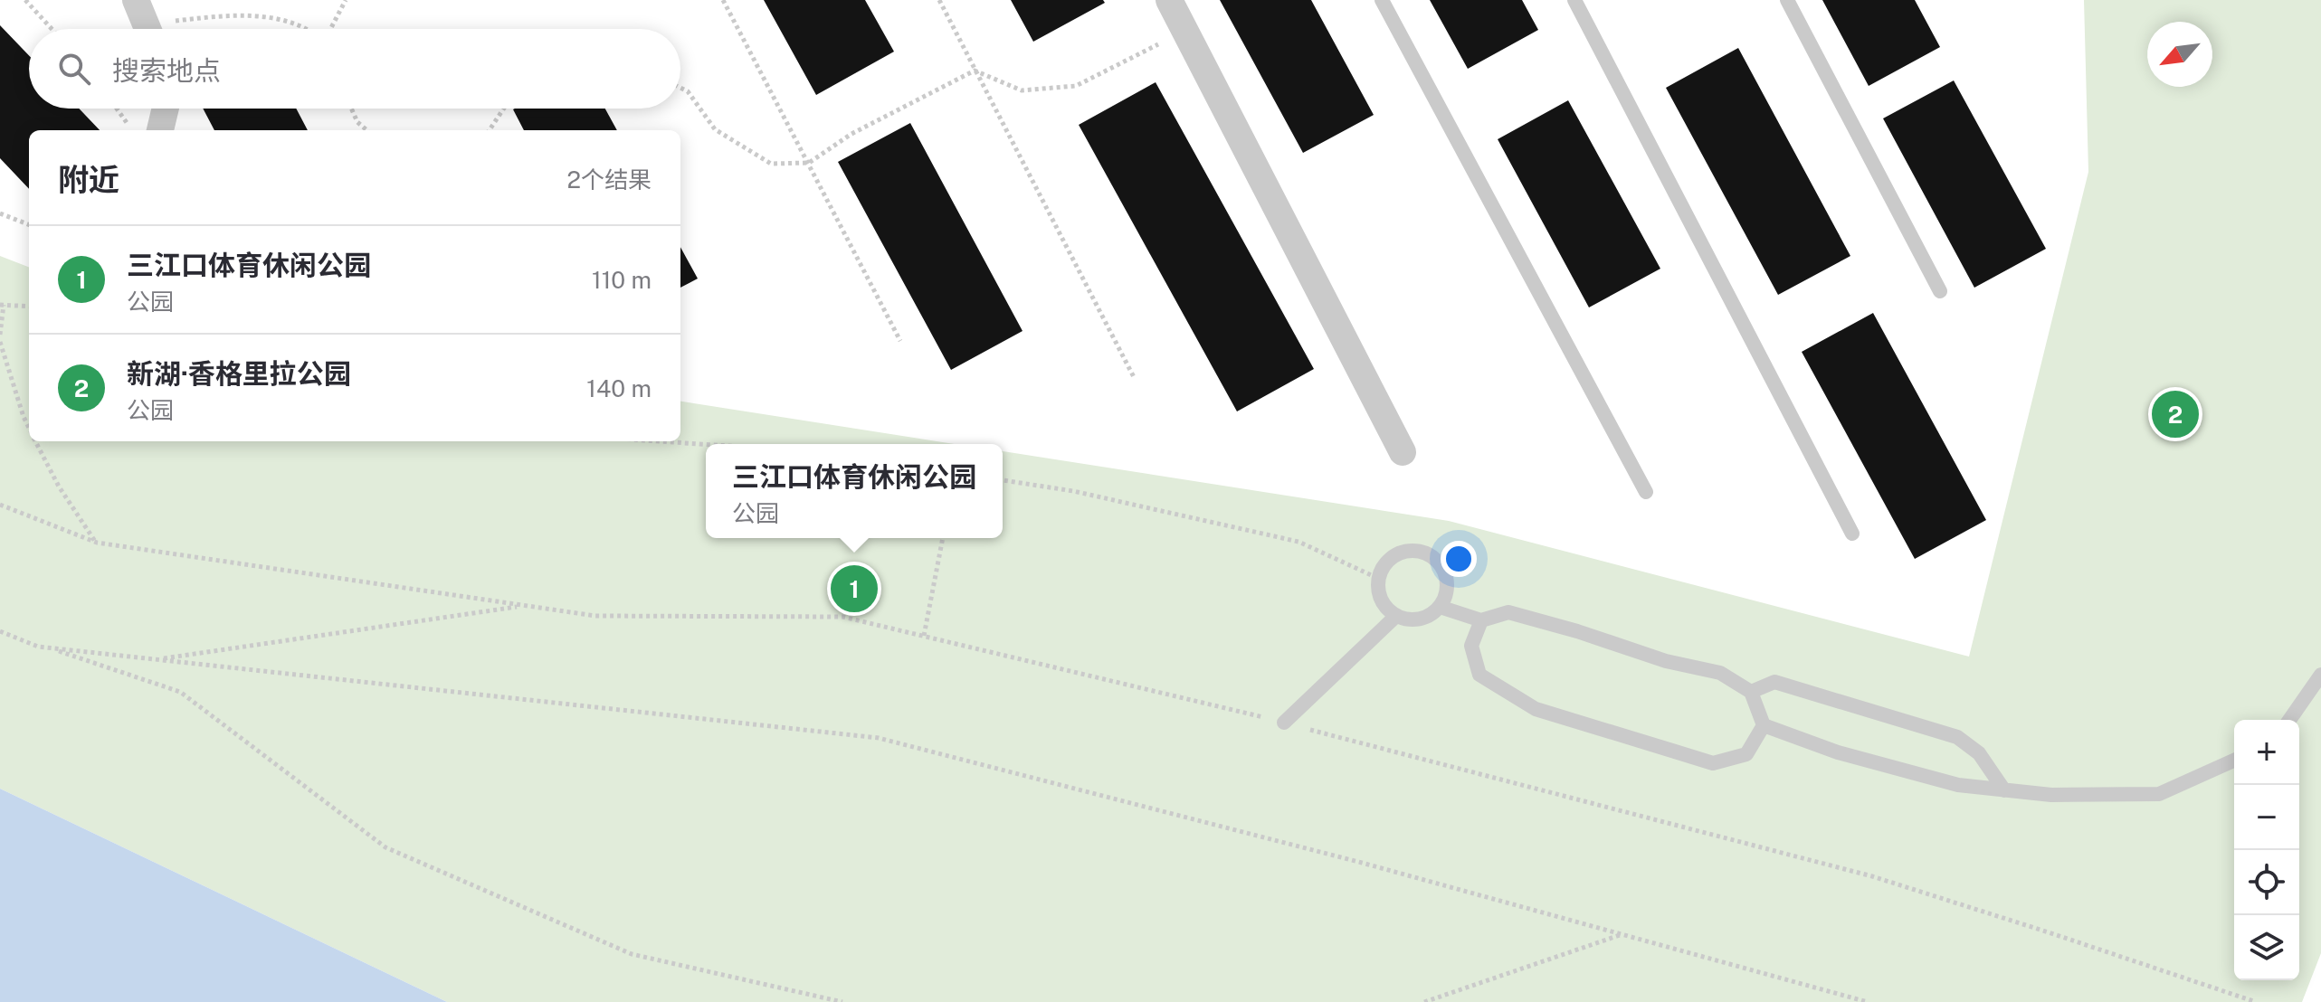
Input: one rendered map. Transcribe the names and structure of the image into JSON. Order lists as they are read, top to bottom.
{
  "north": "bottom left",
  "page": {
    "search": "搜索地点",
    "heading": ["附近", "2个结果"],
    "list": [
      {
        "mark": "1",
        "name": "三江口体育休闲公园",
        "note": "公园",
        "value": "110 m"
      },
      {
        "mark": "2",
        "name": "新湖·香格里拉公园",
        "note": "公园",
        "value": "140 m"
      }
    ],
    "pins": ["2", "1"],
    "popup": ["三江口体育休闲公园", "公园"],
    "map_buttons": ["+", "−"]
  }
}
